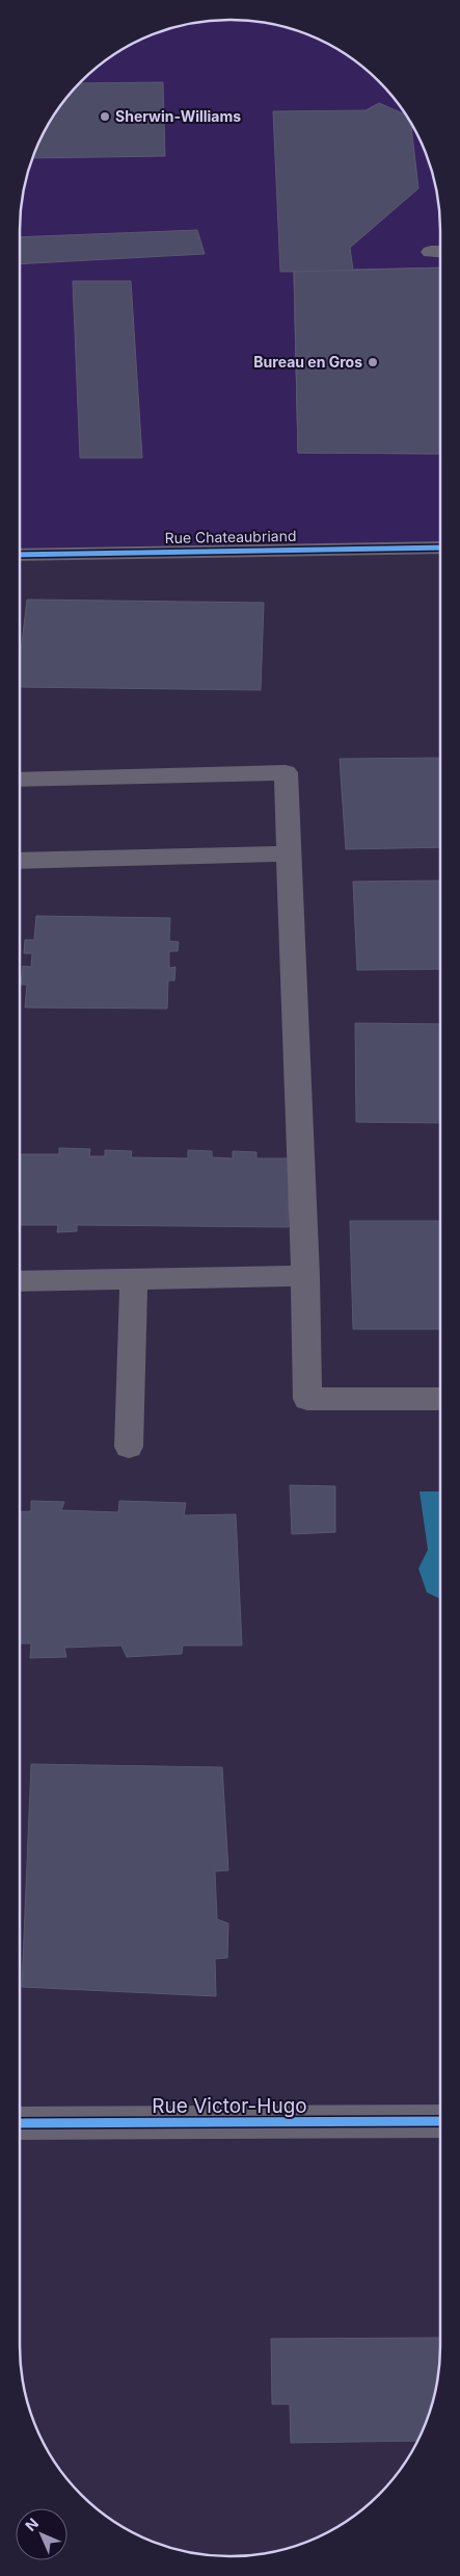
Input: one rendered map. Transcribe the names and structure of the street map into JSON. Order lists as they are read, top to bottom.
{
  "streets": {
    "street": ["Rue Chateaubriand", "Rue Victor-Hugo"]
  },
  "places": ["Sherwin-Williams", "Bureau en Gros"],
  "north": "top left"
}
